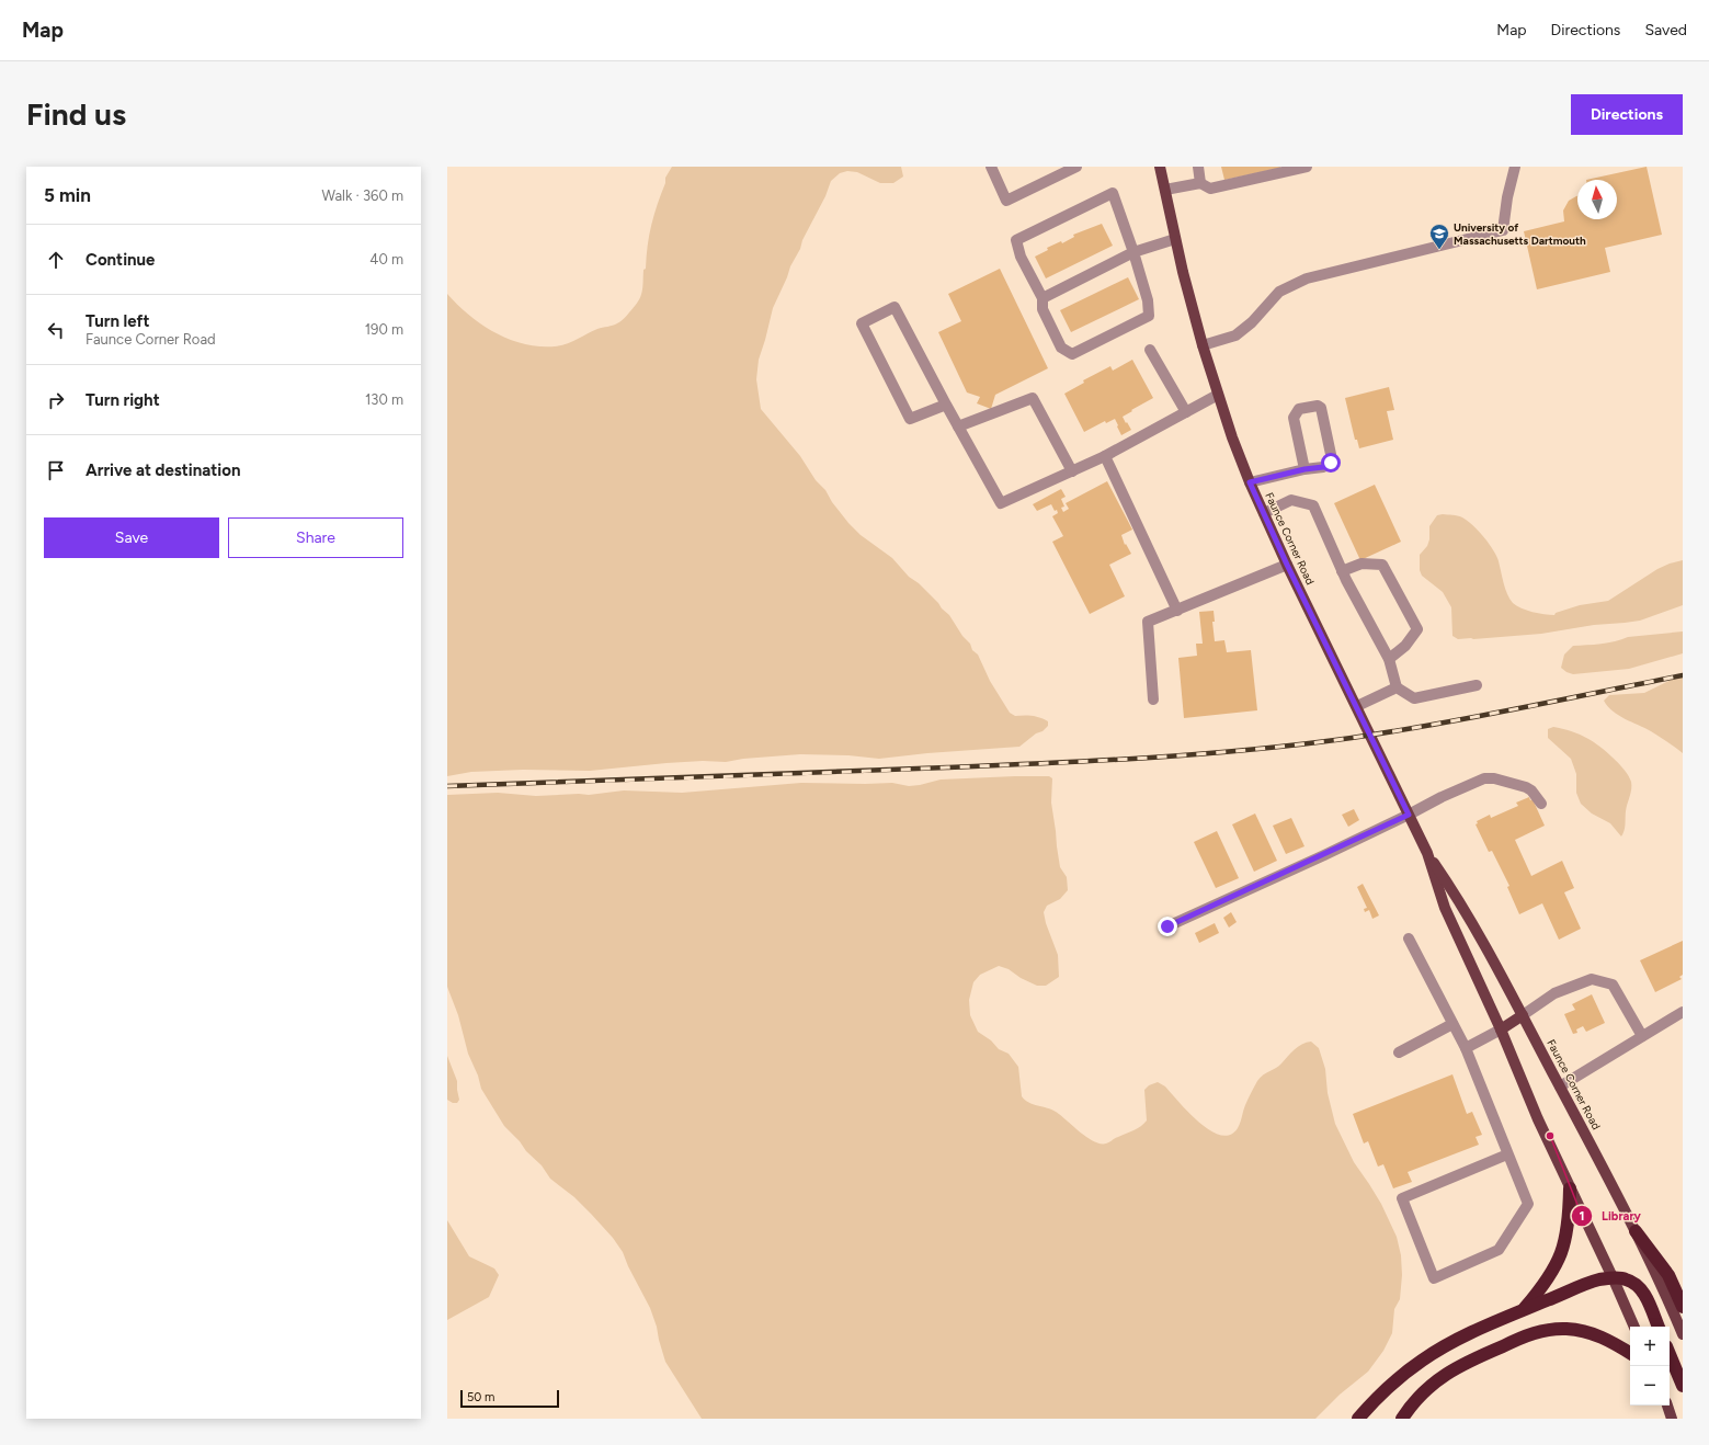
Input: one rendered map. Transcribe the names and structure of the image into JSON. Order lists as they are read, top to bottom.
{
  "streets": {
    "main road": ["Faunce Corner Road"]
  },
  "places": {
    "school or university": ["University of Massachusetts Dartmouth"],
    "other": ["Library"]
  },
  "scale_bar": "50 m",
  "north": "top",
  "page": {
    "header": "Map",
    "nav": ["Map", "Directions", "Saved"],
    "buttons": [
      "Directions",
      ["Save", "Share"]
    ],
    "title": "Find us",
    "heading": ["5 min", "Walk · 360 m"],
    "list": [
      ["Continue", "40 m"],
      ["Turn left", "Faunce Corner Road", "190 m"],
      ["Turn right", "130 m"],
      "Arrive at destination"
    ],
    "map_buttons": ["+", "−"],
    "scale": "50 m"
  }
}
